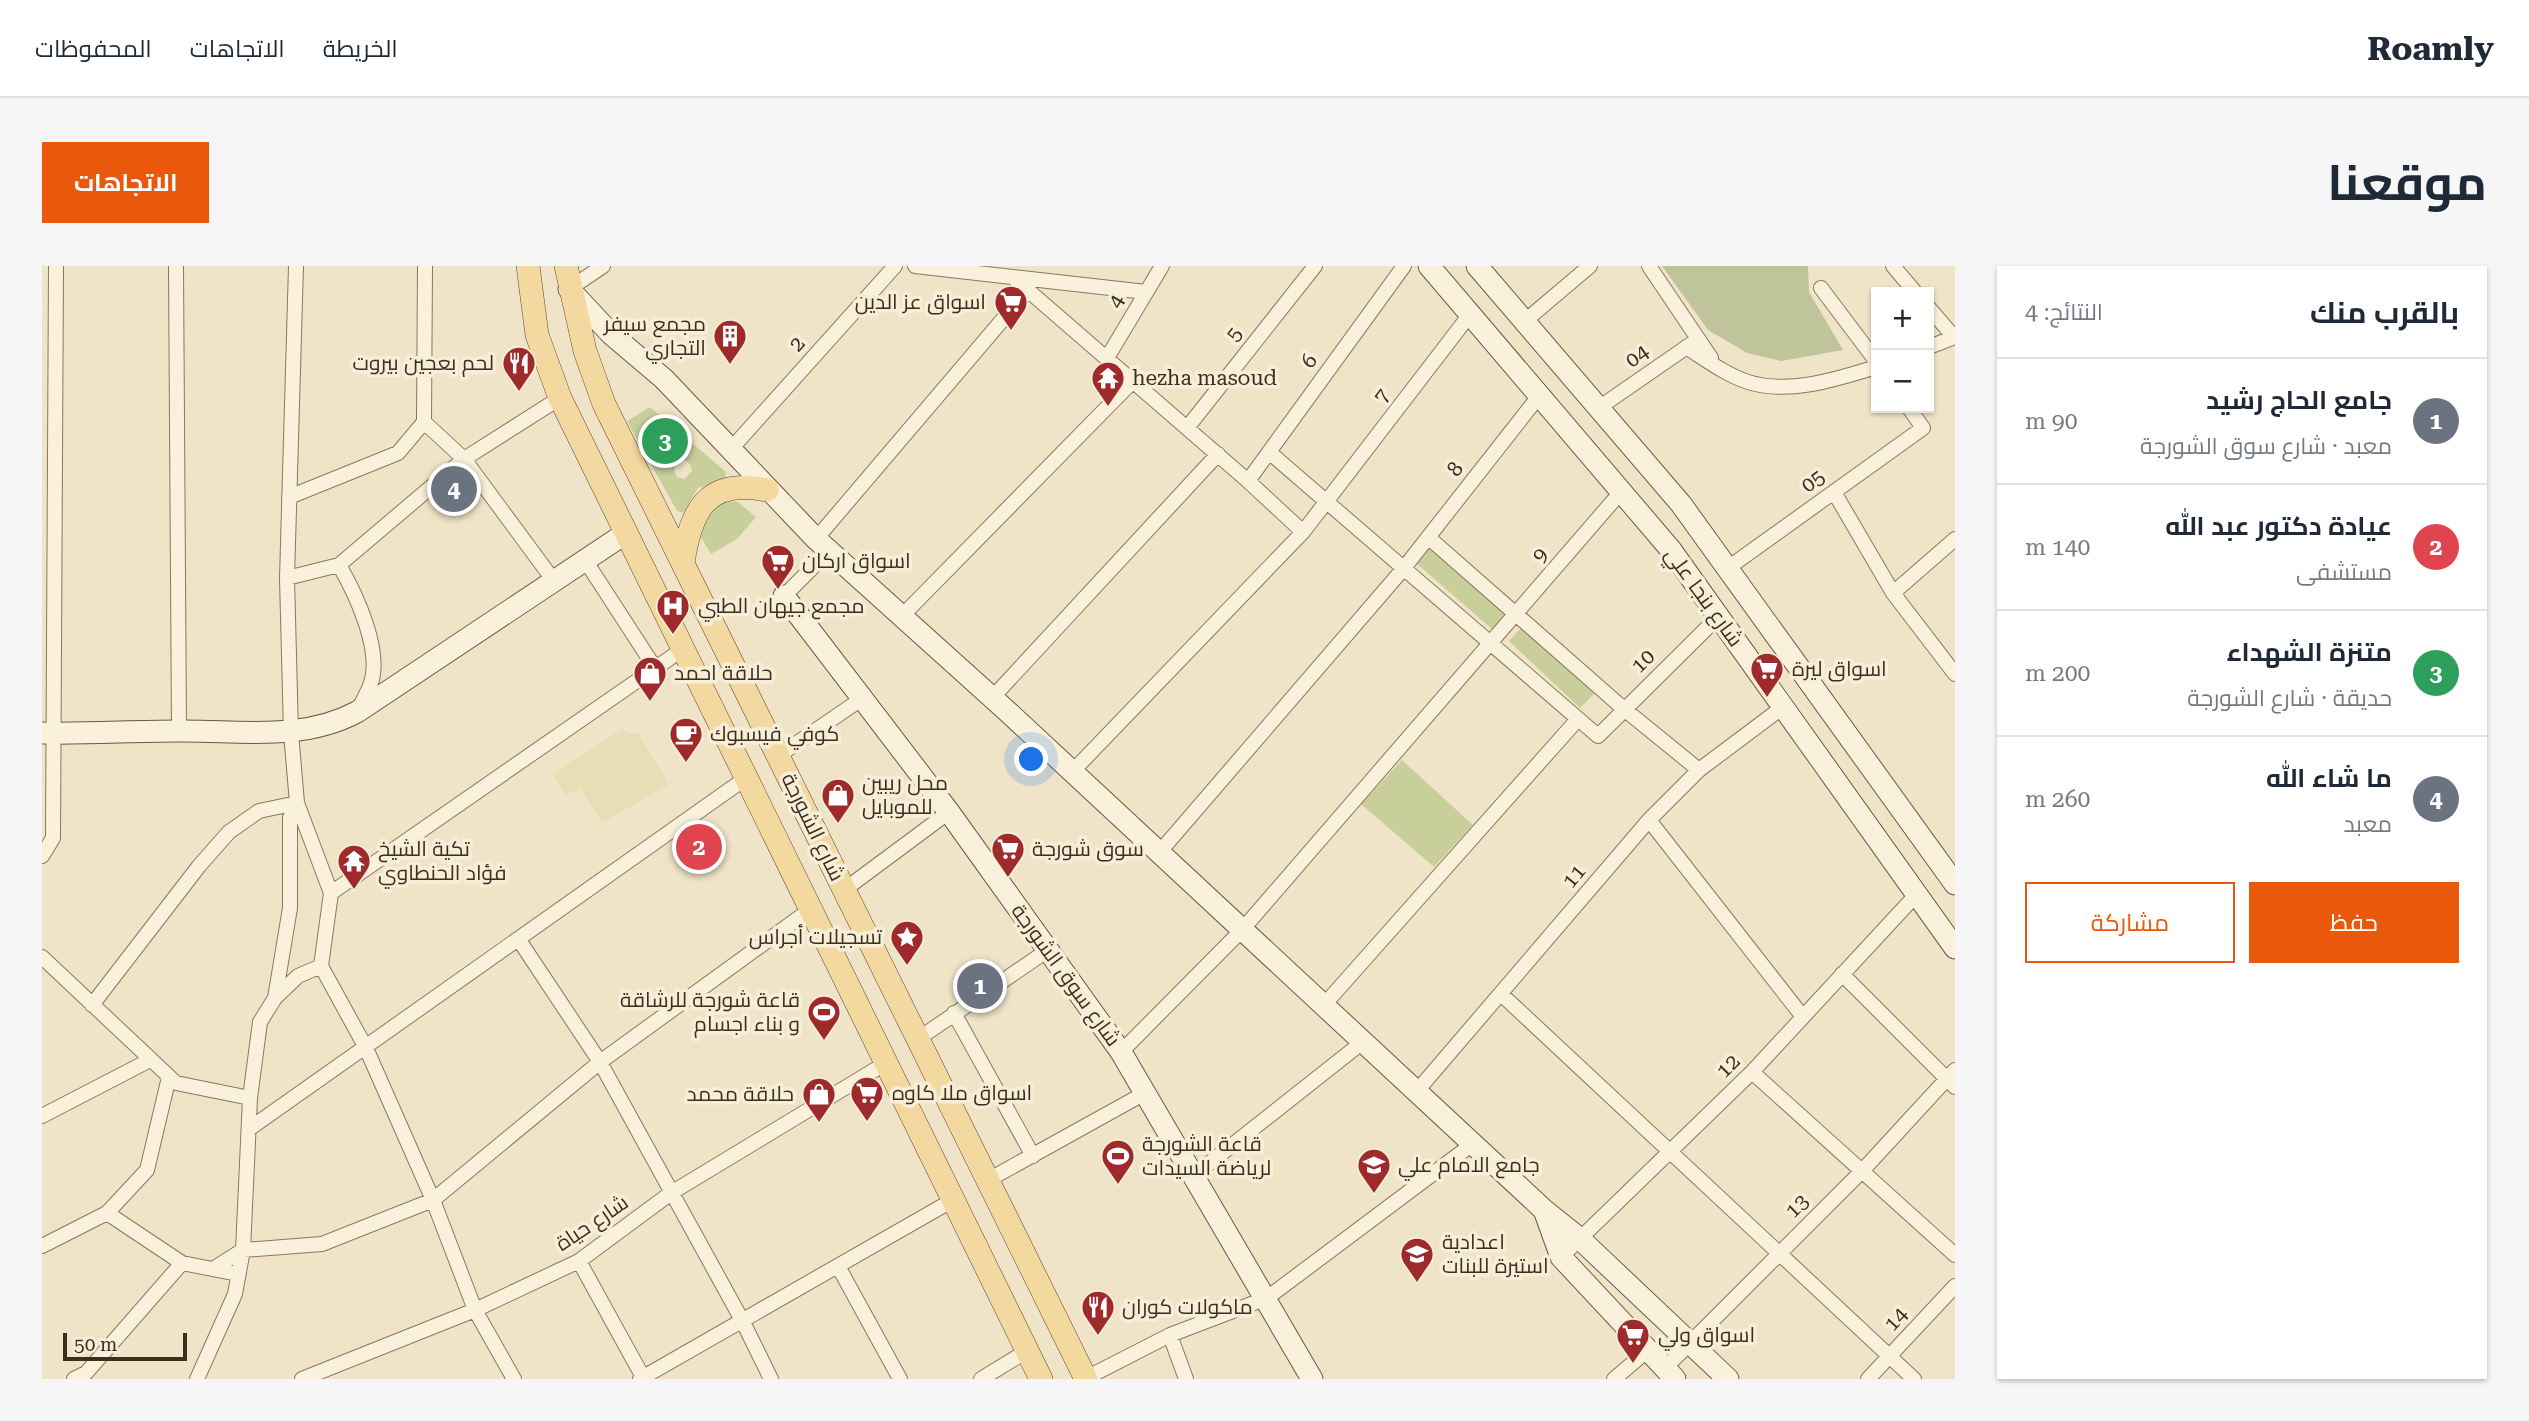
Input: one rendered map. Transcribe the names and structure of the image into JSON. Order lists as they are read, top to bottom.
{
  "streets": {
    "main road": ["شارع الشورجة"],
    "street": [
      "4",
      "5",
      "2",
      "04",
      "6",
      "7",
      "8",
      "05",
      "9",
      "شارع بنجا علي",
      "10",
      "11",
      "شارع سوق الشورجة",
      "12",
      "13",
      "شارع حياة",
      "14"
    ]
  },
  "crossings": [
    ["04", "شارع بنجا علي"],
    ["7", "شارع بنجا علي"],
    ["8", "شارع بنجا علي"],
    ["05", "شارع بنجا علي"],
    ["9", "شارع بنجا علي"],
    ["9", "شارع سوق الشورجة"],
    ["شارع بنجا علي", "10"],
    ["شارع بنجا علي", "11"],
    ["شارع بنجا علي", "12"]
  ],
  "places": {
    "supermarket": [
      "اسواق عز الدين",
      "اسواق اركان",
      "اسواق ليرة",
      "سوق شورجة",
      "اسواق ملا كاوه",
      "اسواق ولي"
    ],
    "building": ["مجمع سيفر التجاري"],
    "restaurant": ["لحم بعجين بيروت", "ماكولات كوران"],
    "temple": ["hezha masoud", "تكية الشيخ فؤاد الحنطاوي"],
    "hospital": ["مجمع جيهان الطبي"],
    "shop": ["حلاقة احمد", "محل ريبين للموبايل", "حلاقة محمد"],
    "cafe": ["كوفي فيسبوك"],
    "place": ["تسجيلات أجراس"],
    "sports": ["قاعة شورجة للرشاقة و بناء اجسام", "قاعة الشورجة لرياضة السيدات"],
    "school or university": ["جامع الامام علي", "اعدادية استيرة للبنات"]
  },
  "scale_bar": "50 m",
  "page": {
    "header": "Roamly",
    "nav": ["الخريطة", "الاتجاهات", "المحفوظات"],
    "title": "موقعنا",
    "buttons": [
      "الاتجاهات",
      ["حفظ", "مشاركة"]
    ],
    "heading": ["بالقرب منك", "النتائج: 4"],
    "map_buttons": ["+", "−"],
    "list": [
      {
        "mark": "1",
        "name": "جامع الحاج رشيد",
        "note": "معبد · شارع سوق الشورجة",
        "value": "90 m"
      },
      {
        "mark": "2",
        "name": "عيادة دكتور عبد الله",
        "note": "مستشفى",
        "value": "140 m"
      },
      {
        "mark": "3",
        "name": "متنزة الشهداء",
        "note": "حديقة · شارع الشورجة",
        "value": "200 m"
      },
      {
        "mark": "4",
        "name": "ما شاء الله",
        "note": "معبد",
        "value": "260 m"
      }
    ],
    "pins": [
      "3",
      "4",
      "2",
      "1"
    ],
    "scale": "50 m"
  }
}
